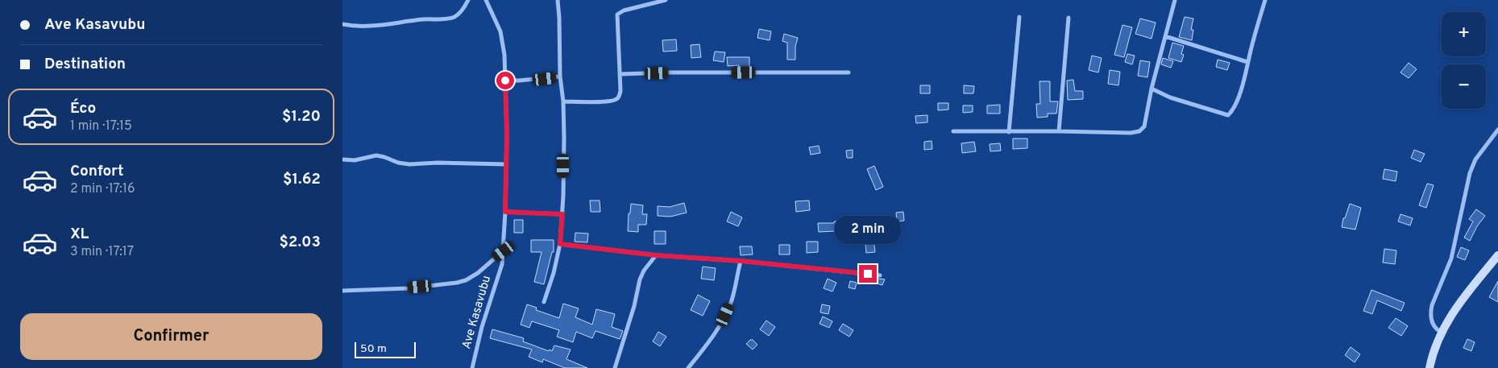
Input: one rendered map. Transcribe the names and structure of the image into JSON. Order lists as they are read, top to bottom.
{
  "streets": {
    "street": ["Ave Kasavubu"]
  },
  "scale_bar": "50 m",
  "page": {
    "banner": ["Ave Kasavubu", "Destination"],
    "map_buttons": ["+", "−"],
    "list": [
      {
        "name": "Éco",
        "note": "1 min · 17:15",
        "value": "$1.20"
      },
      {
        "name": "Confort",
        "note": "2 min · 17:16",
        "value": "$1.62"
      },
      {
        "name": "XL",
        "note": "3 min · 17:17",
        "value": "$2.03"
      }
    ],
    "bubble": "2 min",
    "buttons": "Confirmer",
    "scale": "50 m"
  }
}
